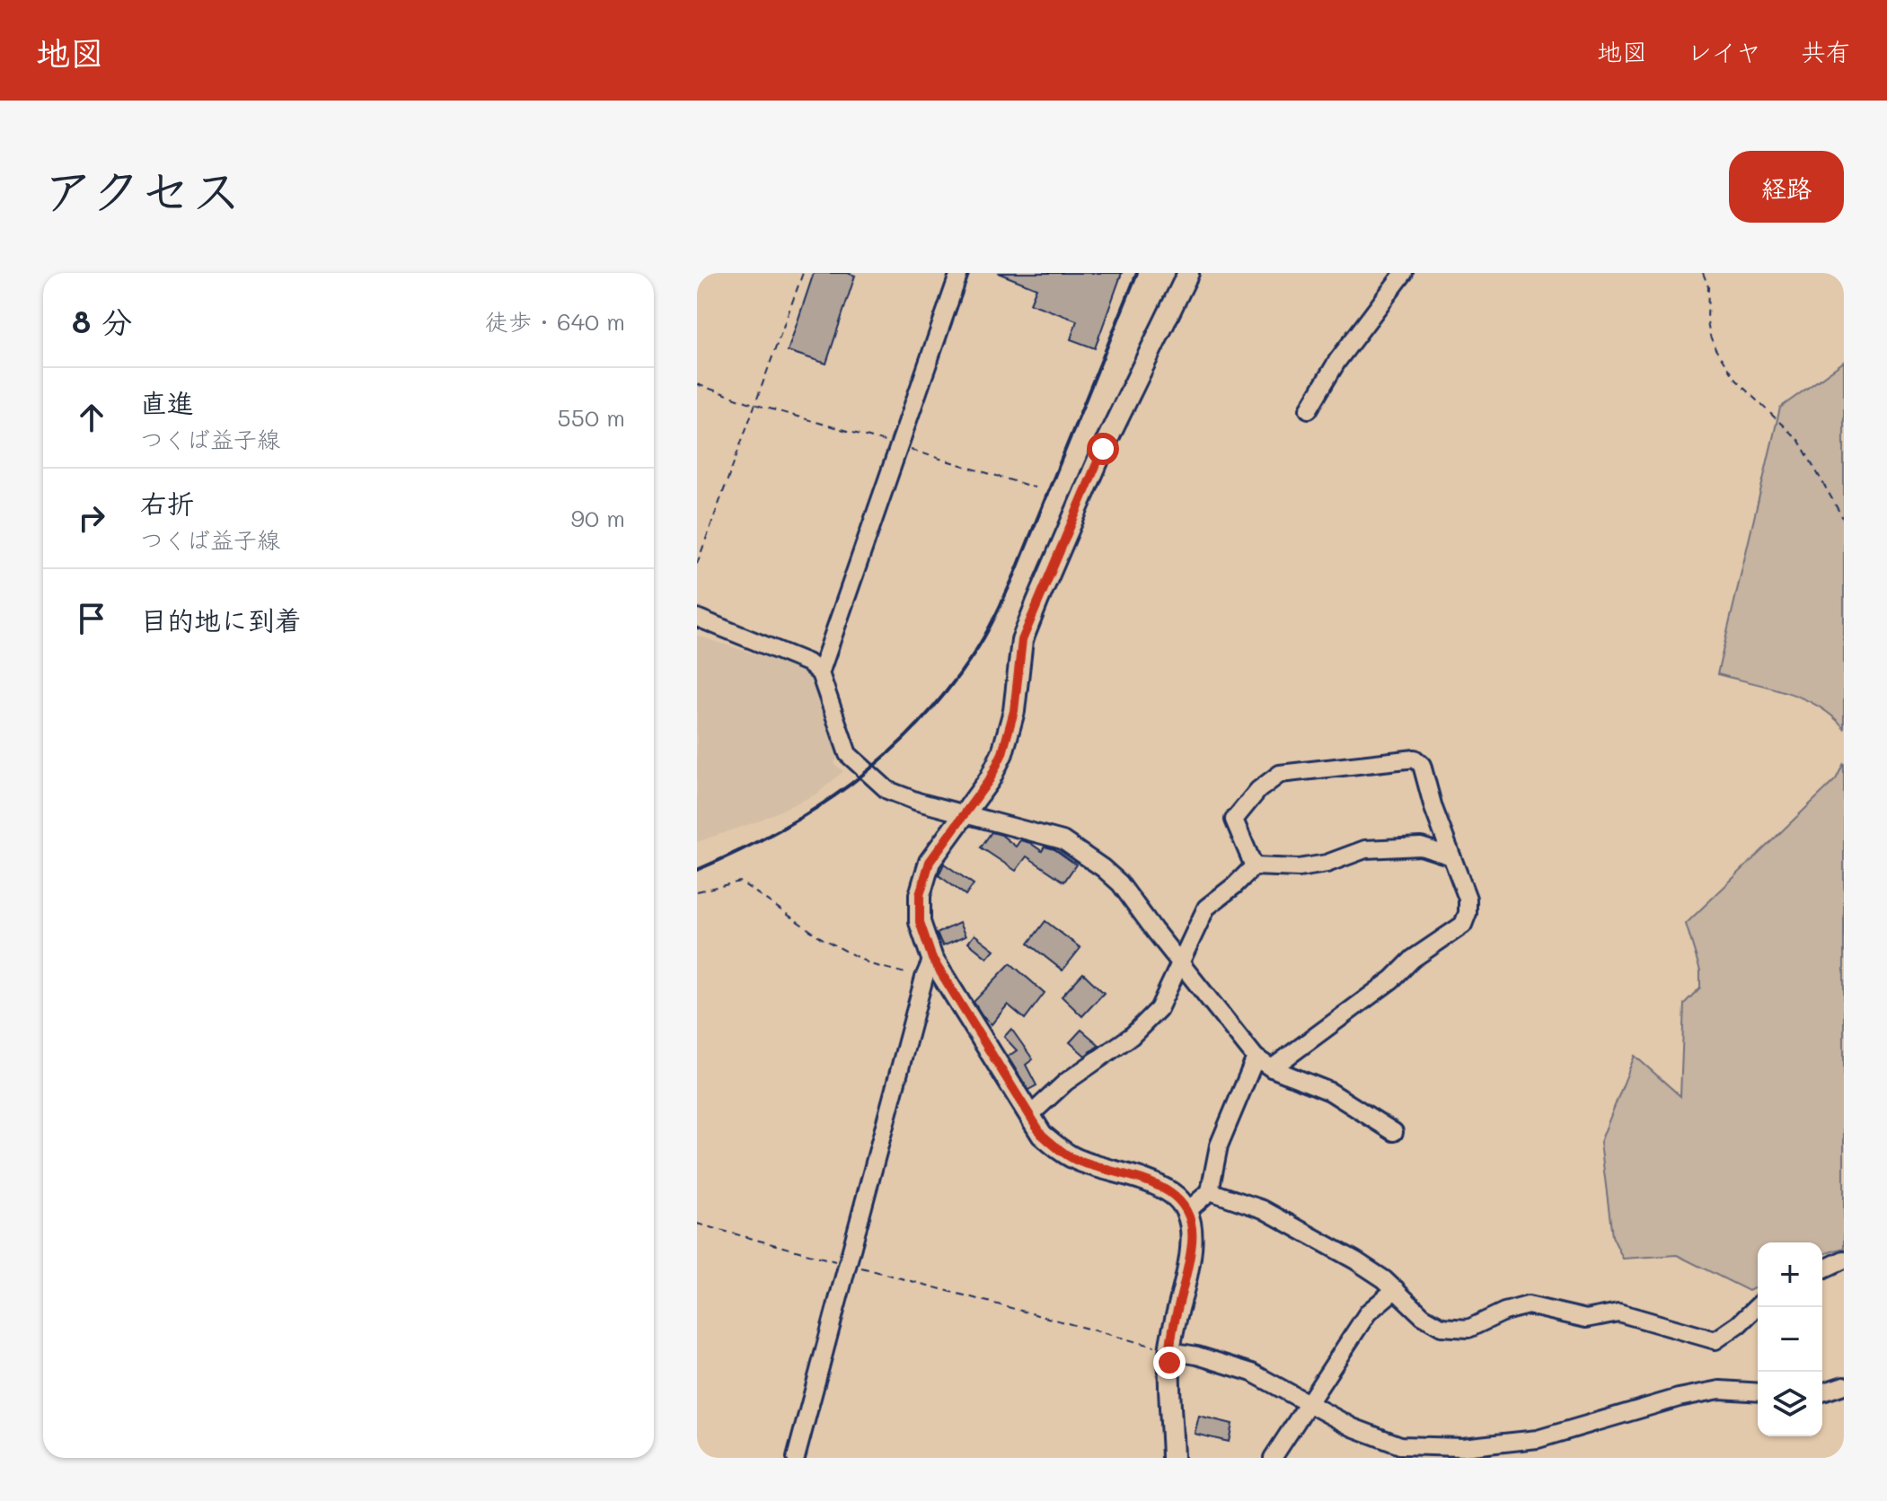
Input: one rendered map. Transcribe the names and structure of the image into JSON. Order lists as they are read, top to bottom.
{
  "page": {
    "header": "地図",
    "nav": ["地図", "レイヤ", "共有"],
    "title": "アクセス",
    "buttons": "経路",
    "heading": ["8 分", "徒歩 · 640 m"],
    "list": [
      ["直進", "つくば益子線", "550 m"],
      ["右折", "つくば益子線", "90 m"],
      "目的地に到着"
    ],
    "map_buttons": ["+", "−"]
  }
}
